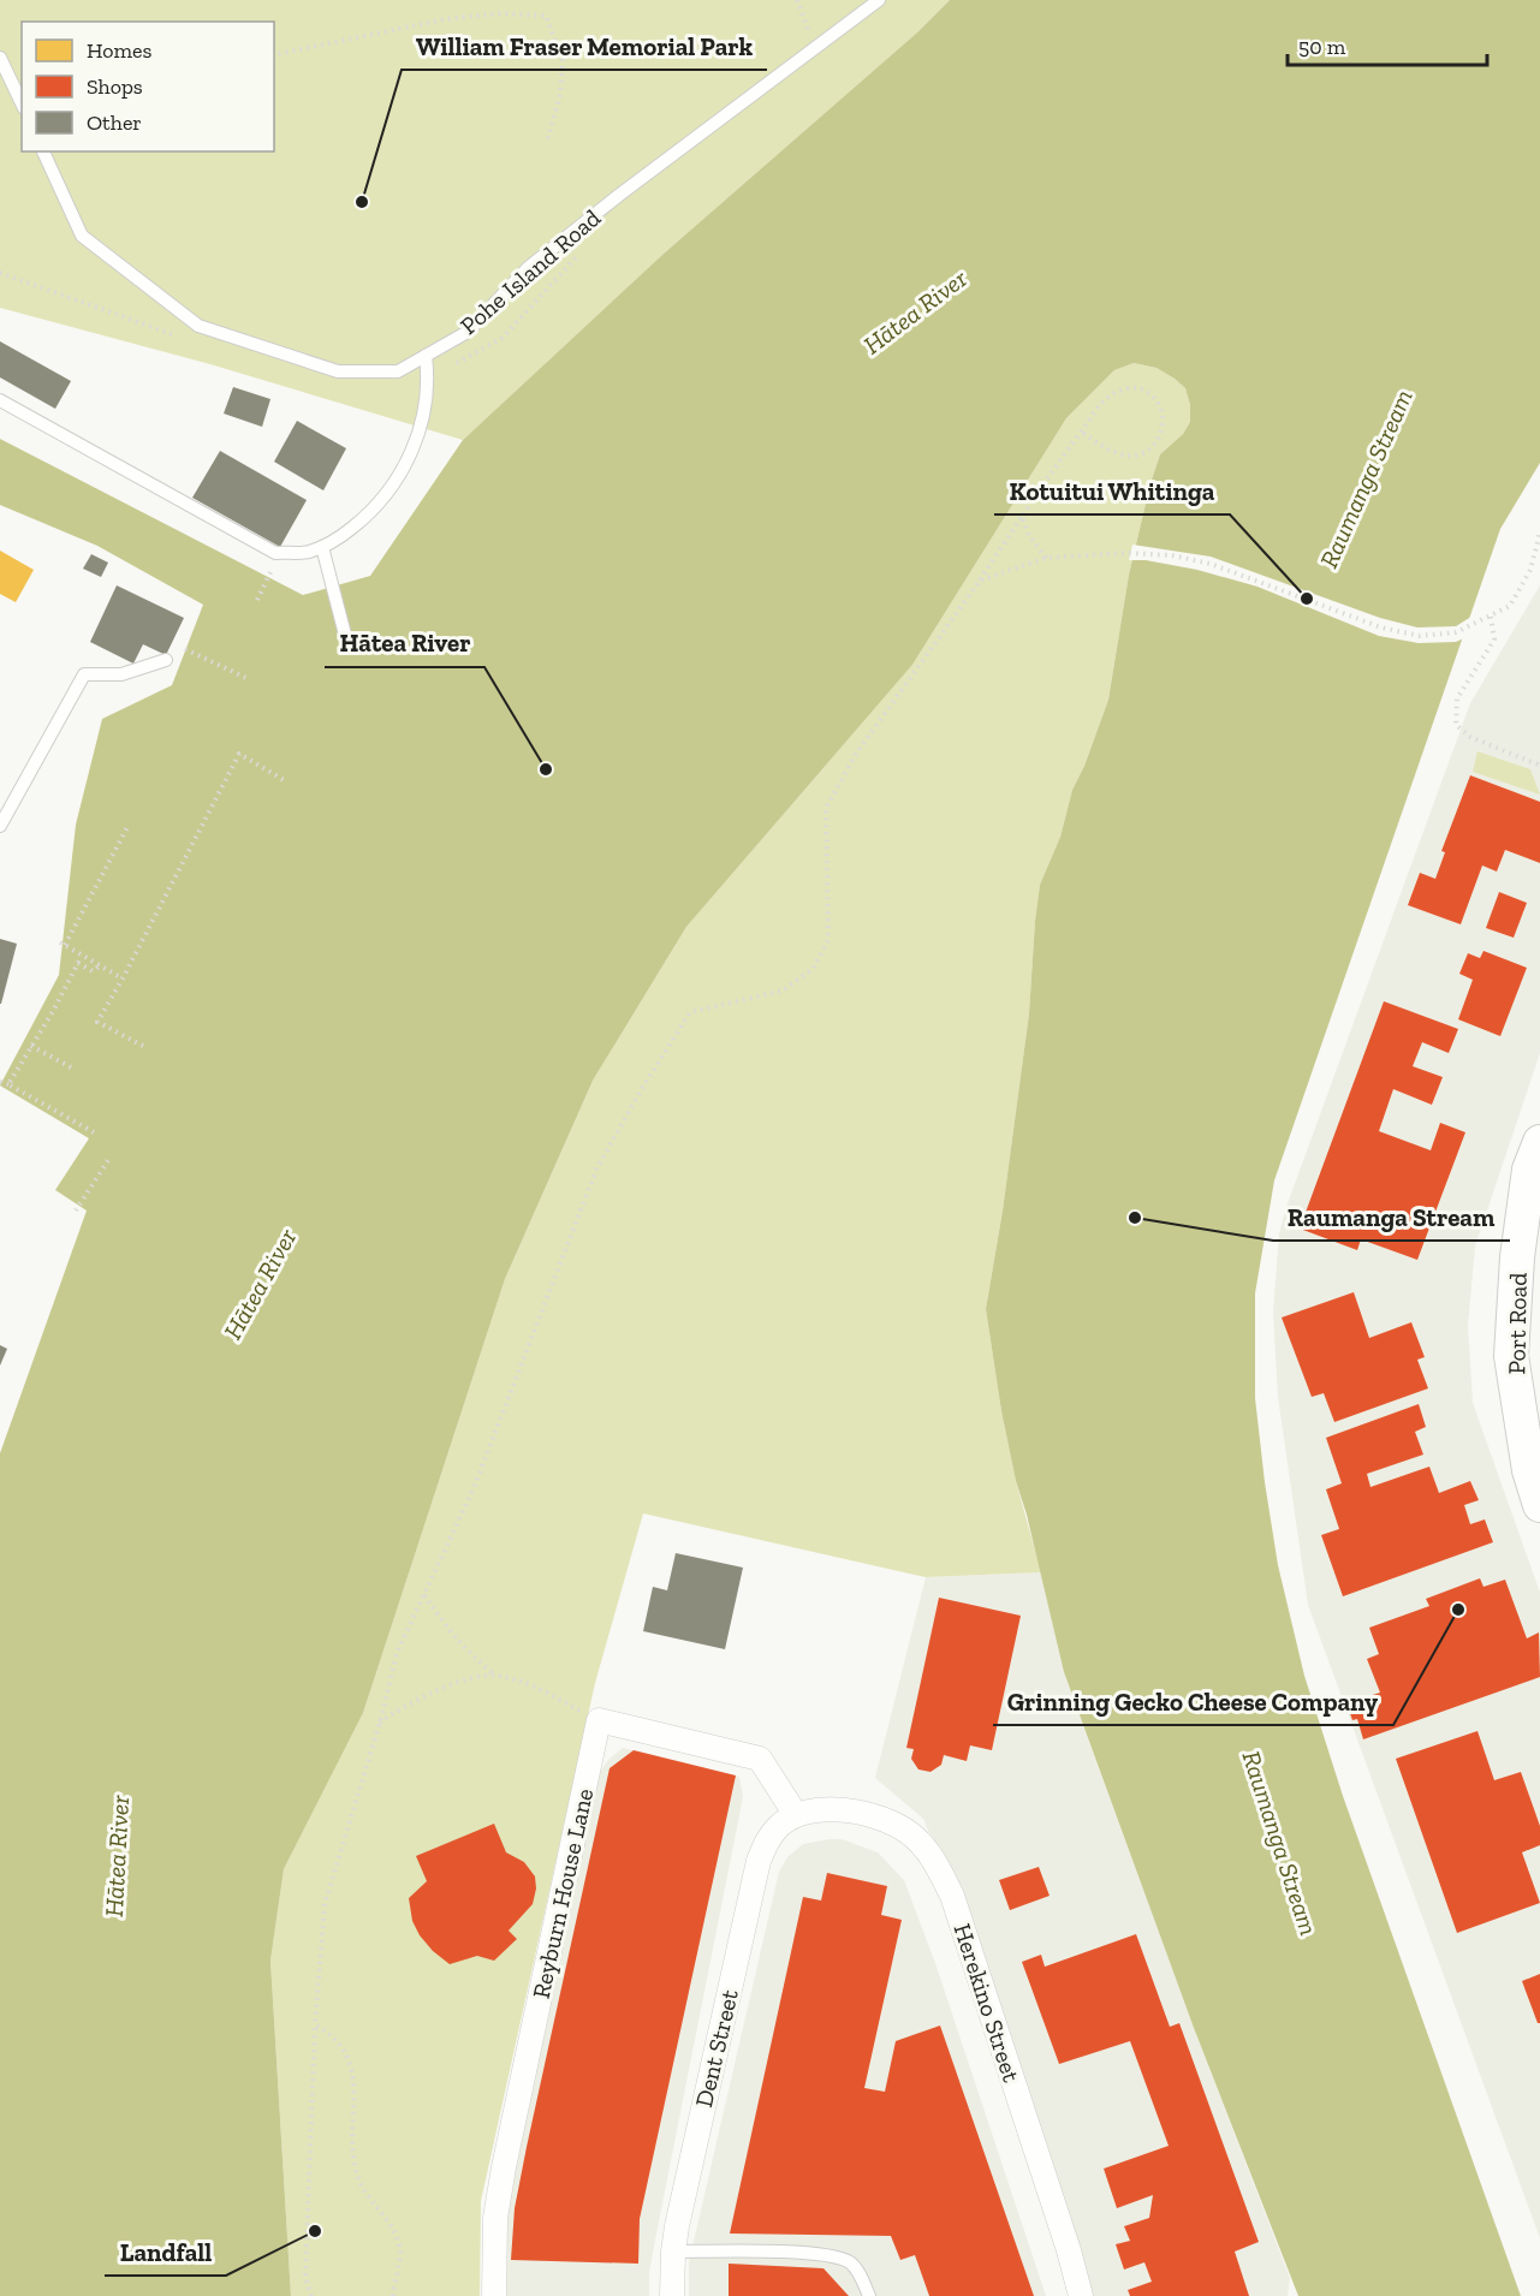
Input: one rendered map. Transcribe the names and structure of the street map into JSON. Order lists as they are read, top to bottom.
{
  "streets": {
    "main road": ["Port Road"],
    "street": ["Reyburn House Lane", "Herekino Street", "Dent Street"],
    "lane": ["Pohe Island Road"]
  },
  "crossings": [
    ["Herekino Street", "Dent Street"]
  ],
  "water": ["Hātea River", "Raumanga Stream"],
  "places": [
    "William Fraser Memorial Park",
    "Kotuitui Whitinga",
    "Hātea River",
    "Raumanga Stream",
    "Grinning Gecko Cheese Company",
    "Landfall"
  ],
  "legend": ["Homes", "Shops", "Other"],
  "scale_bar": "50 m"
}
